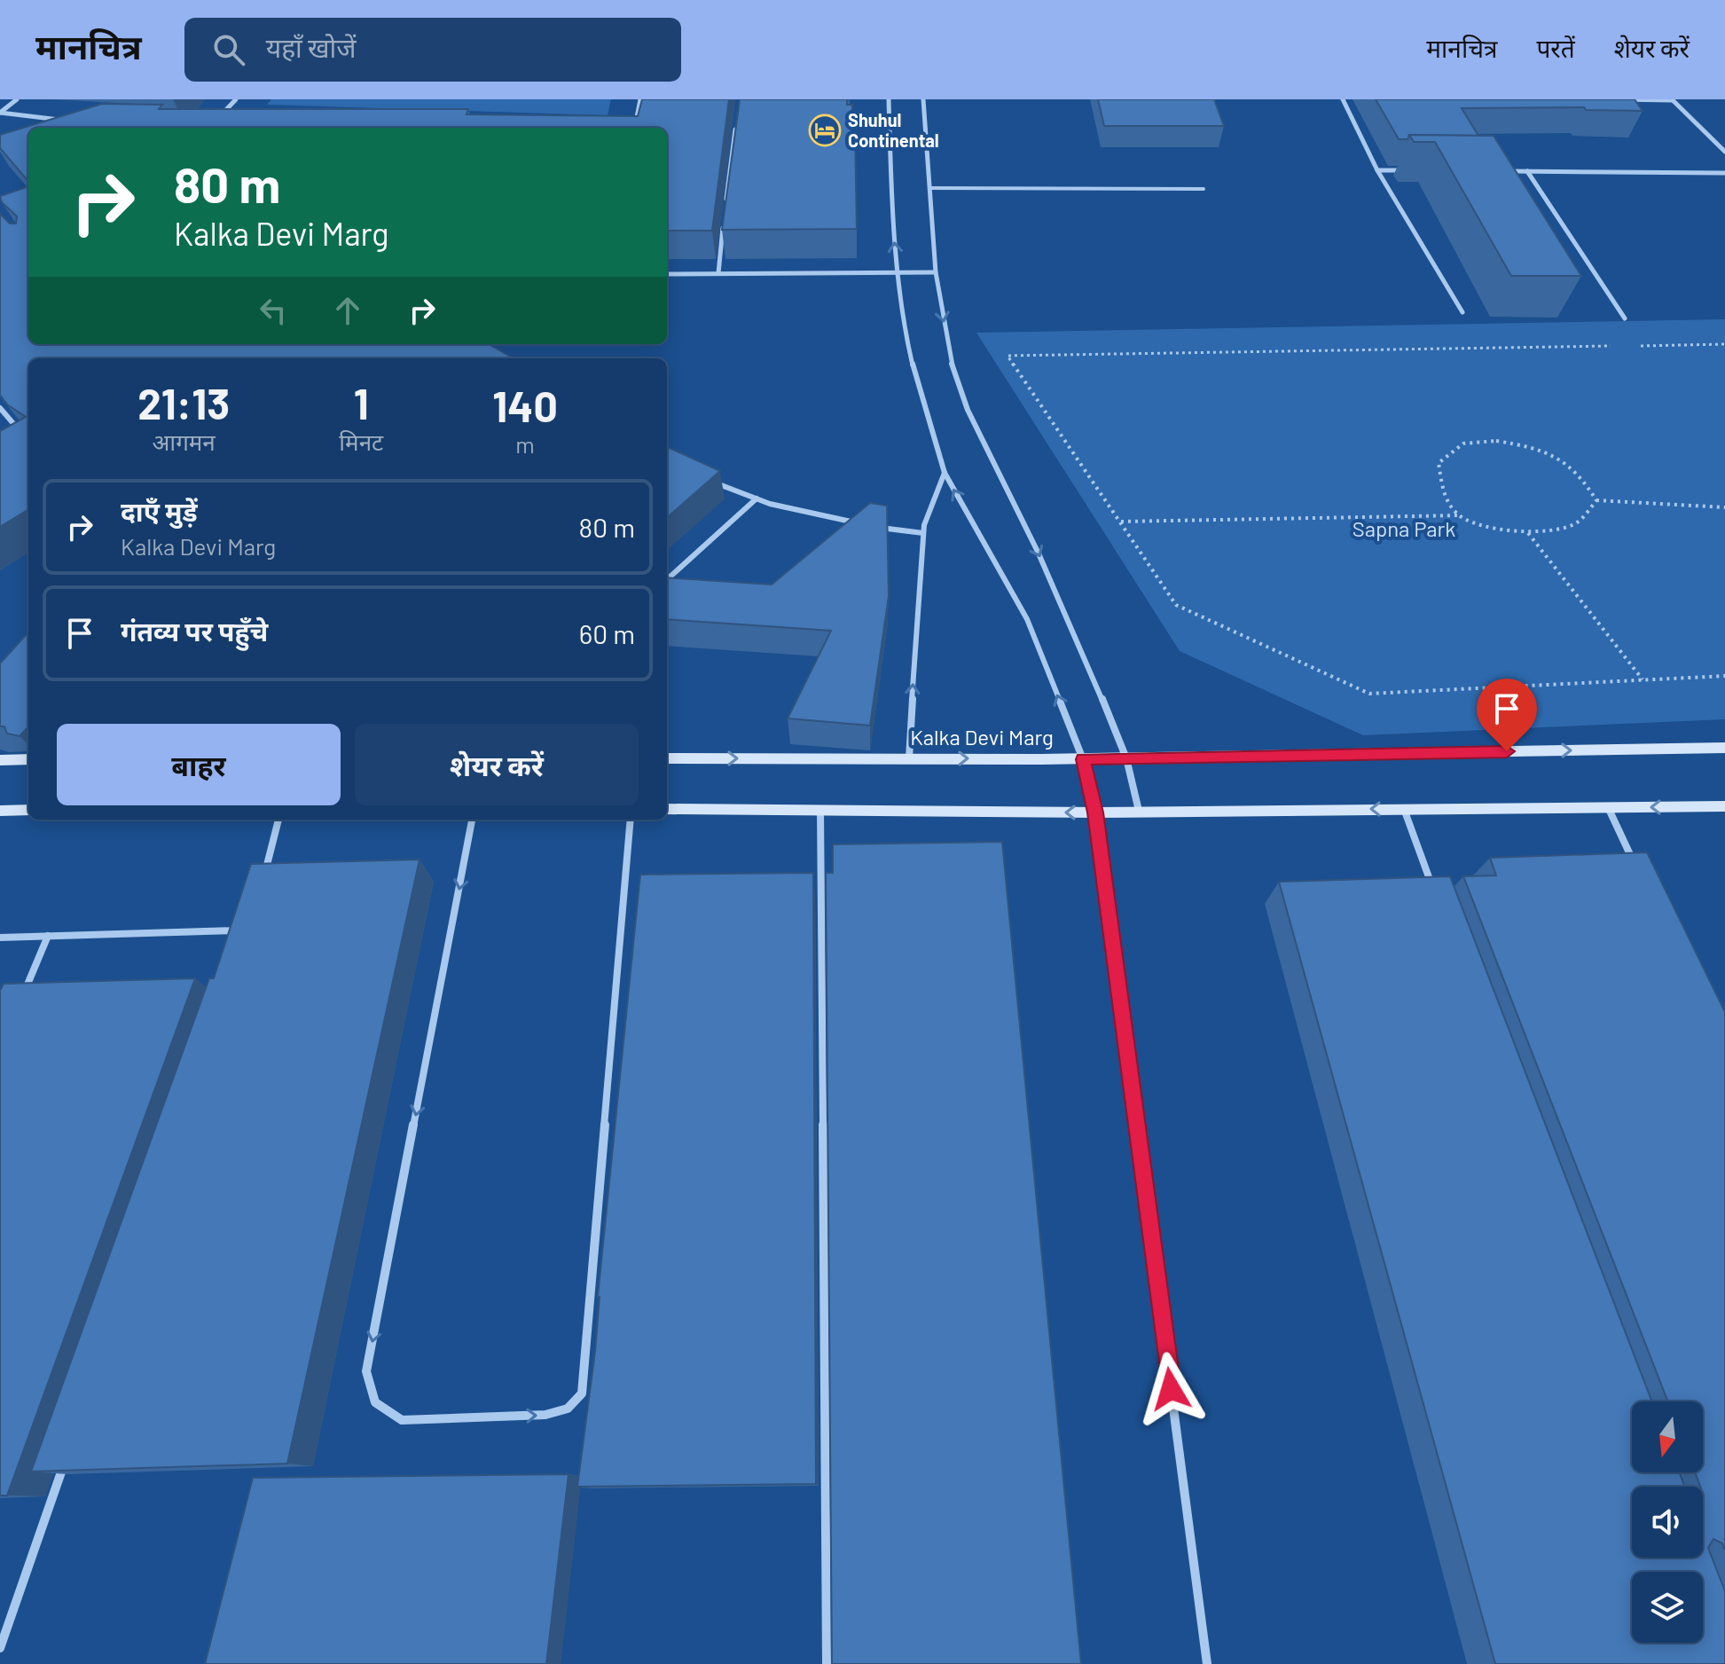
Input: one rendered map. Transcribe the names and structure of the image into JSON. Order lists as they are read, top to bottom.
{
  "streets": {
    "street": ["Kalka Devi Marg"]
  },
  "parks": ["Sapna Park"],
  "places": {
    "hotel": ["Shuhul Continental"]
  },
  "north": "bottom",
  "page": {
    "header": "मानचित्र",
    "search": "यहाँ खोजें",
    "nav": ["मानचित्र", "परतें", "शेयर करें"],
    "turn": ["80 m", "Kalka Devi Marg"],
    "eta": [
      "21:13",
      "आगमन",
      "1",
      "मिनट",
      "140",
      "m"
    ],
    "list": [
      {
        "name": "दाएँ मुड़ें",
        "note": "Kalka Devi Marg",
        "value": "80 m"
      },
      {
        "name": "गंतव्य पर पहुँचे",
        "value": "60 m"
      }
    ],
    "buttons": ["बाहर", "शेयर करें"]
  }
}
